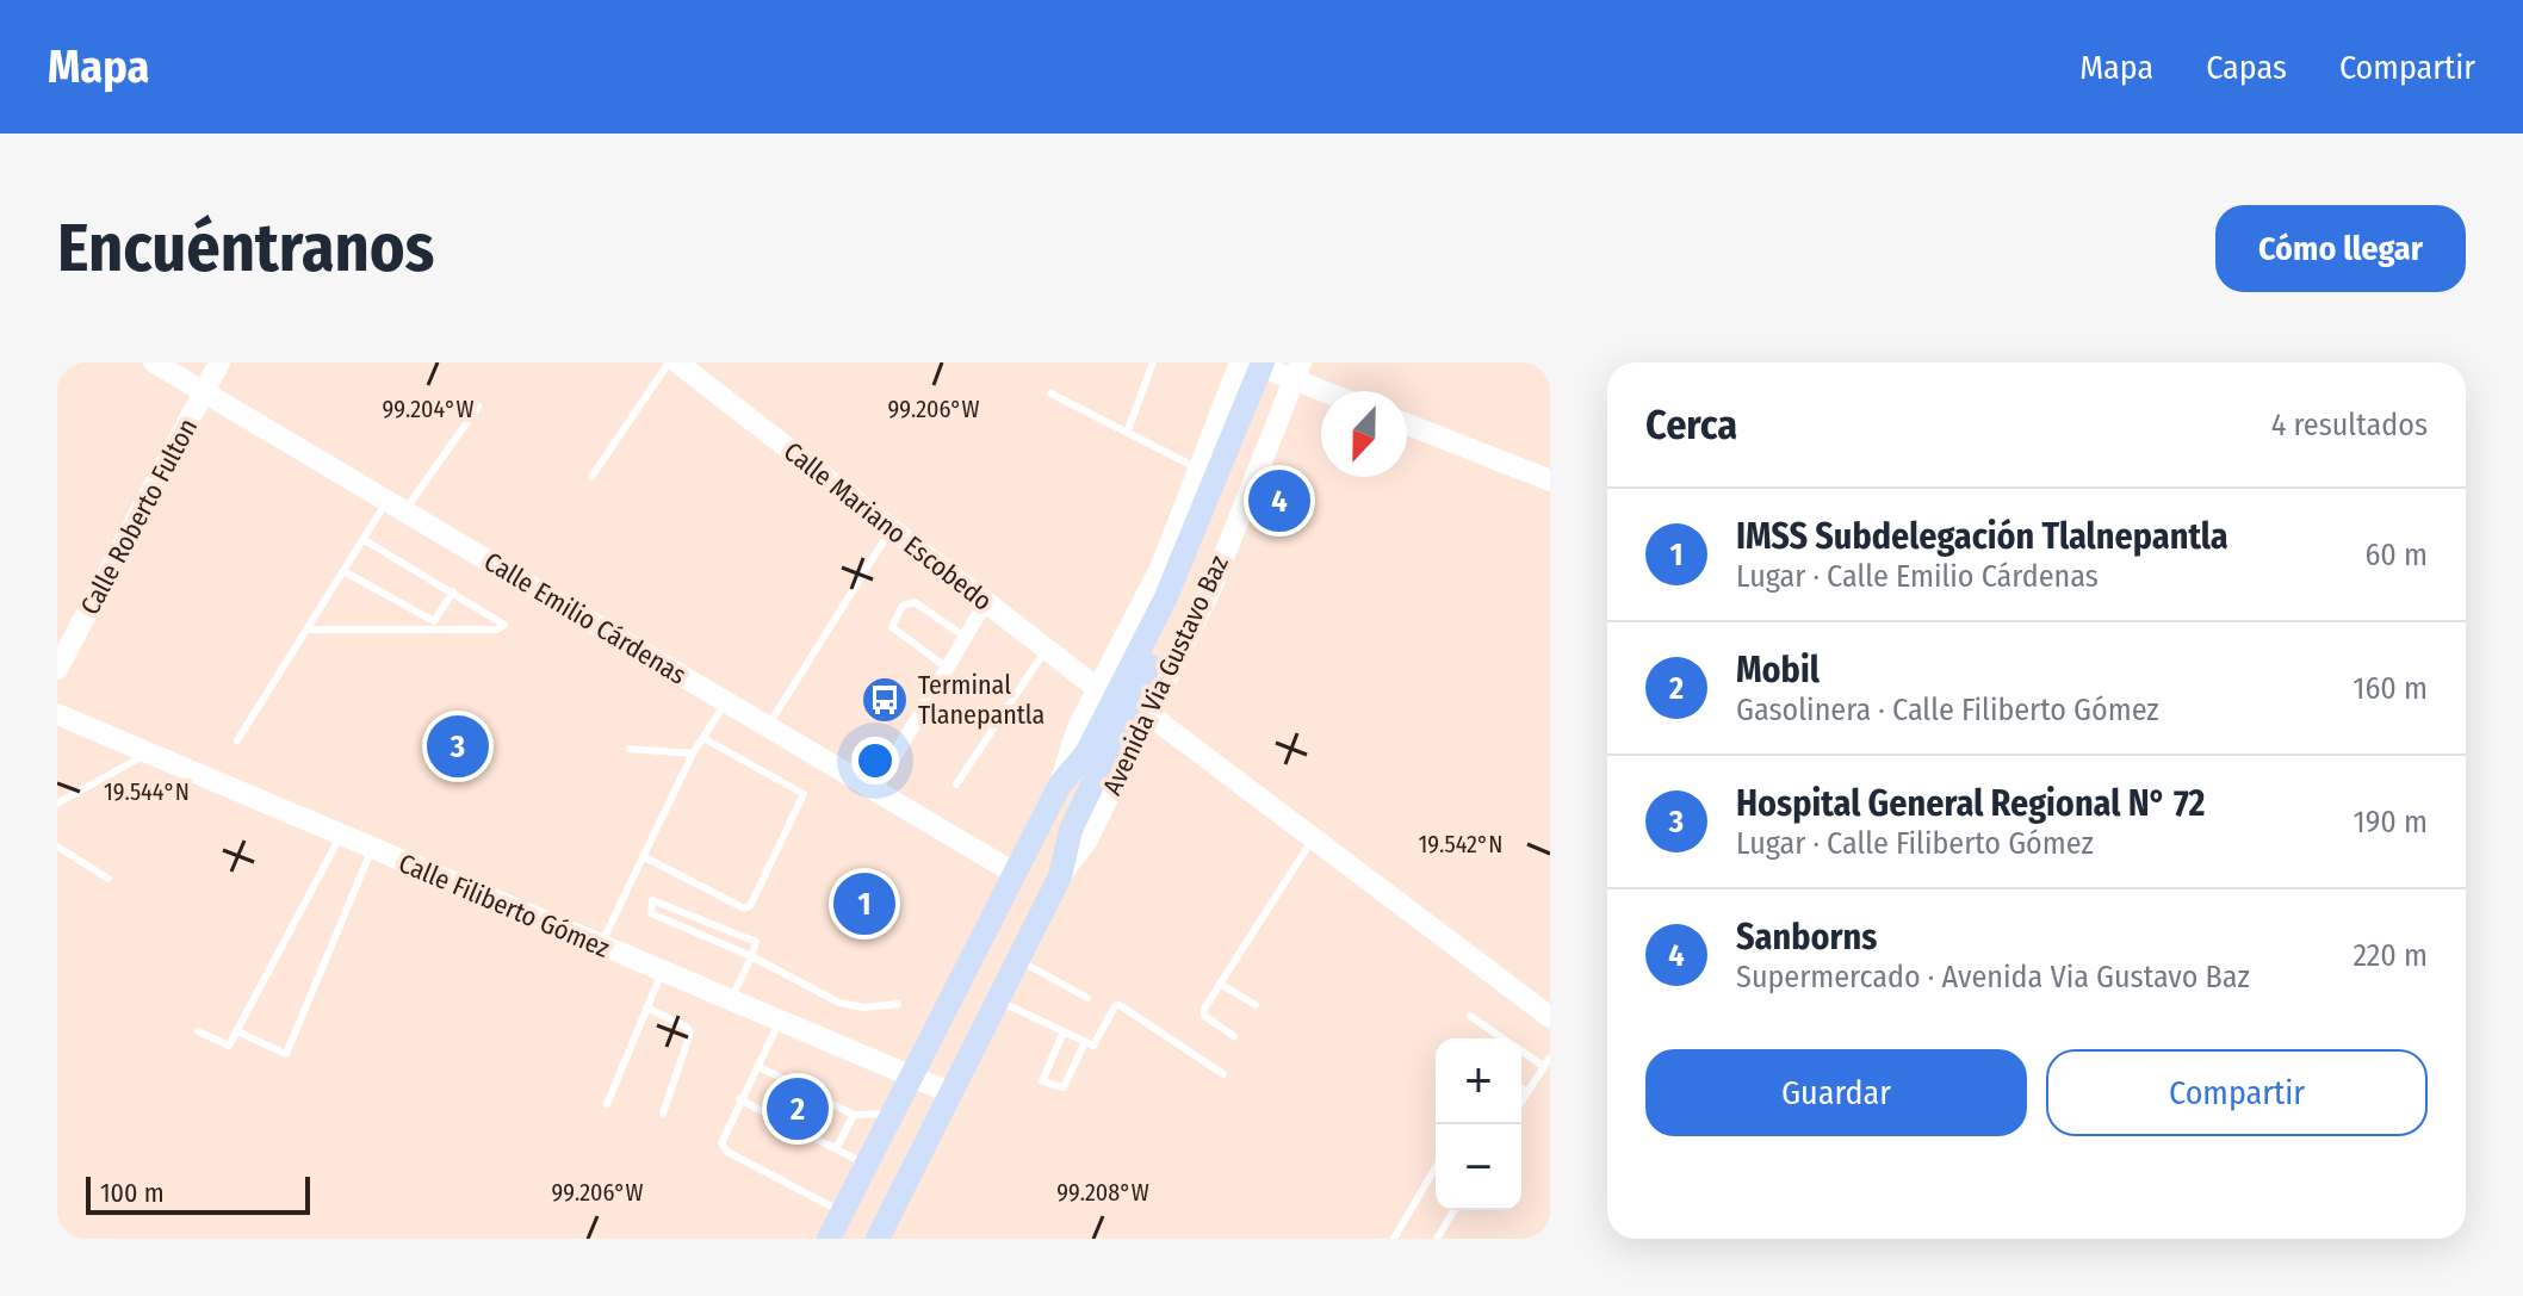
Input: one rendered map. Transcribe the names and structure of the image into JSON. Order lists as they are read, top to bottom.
{
  "streets": {
    "main road": ["Avenida Via Gustavo Baz"],
    "street": [
      "Calle Roberto Fulton",
      "Calle Mariano Escobedo",
      "Calle Emilio Cárdenas",
      "Calle Filiberto Gómez"
    ]
  },
  "crossings": [
    ["Calle Roberto Fulton", "Calle Emilio Cárdenas"],
    ["Calle Mariano Escobedo", "Avenida Via Gustavo Baz"],
    ["Calle Emilio Cárdenas", "Avenida Via Gustavo Baz"],
    ["Avenida Via Gustavo Baz", "Calle Filiberto Gómez"]
  ],
  "places": {
    "bus stop": ["Terminal Tlanepantla"]
  },
  "scale_bar": "100 m",
  "north": "bottom",
  "page": {
    "header": "Mapa",
    "nav": ["Mapa", "Capas", "Compartir"],
    "buttons": [
      "Cómo llegar",
      ["Guardar", "Compartir"]
    ],
    "title": "Encuéntranos",
    "heading": ["Cerca", "4 resultados"],
    "pins": [
      "4",
      "3",
      "1",
      "2"
    ],
    "list": [
      {
        "mark": "1",
        "name": "IMSS Subdelegación Tlalnepantla",
        "note": "Lugar · Calle Emilio Cárdenas",
        "value": "60 m"
      },
      {
        "mark": "2",
        "name": "Mobil",
        "note": "Gasolinera · Calle Filiberto Gómez",
        "value": "160 m"
      },
      {
        "mark": "3",
        "name": "Hospital General Regional N° 72",
        "note": "Lugar · Calle Filiberto Gómez",
        "value": "190 m"
      },
      {
        "mark": "4",
        "name": "Sanborns",
        "note": "Supermercado · Avenida Via Gustavo Baz",
        "value": "220 m"
      }
    ],
    "map_buttons": ["+", "−"],
    "scale": "100 m"
  },
  "coordinates": [
    "99.204°W",
    "99.206°W",
    "19.544°N",
    "19.542°N",
    "99.208°W"
  ]
}
